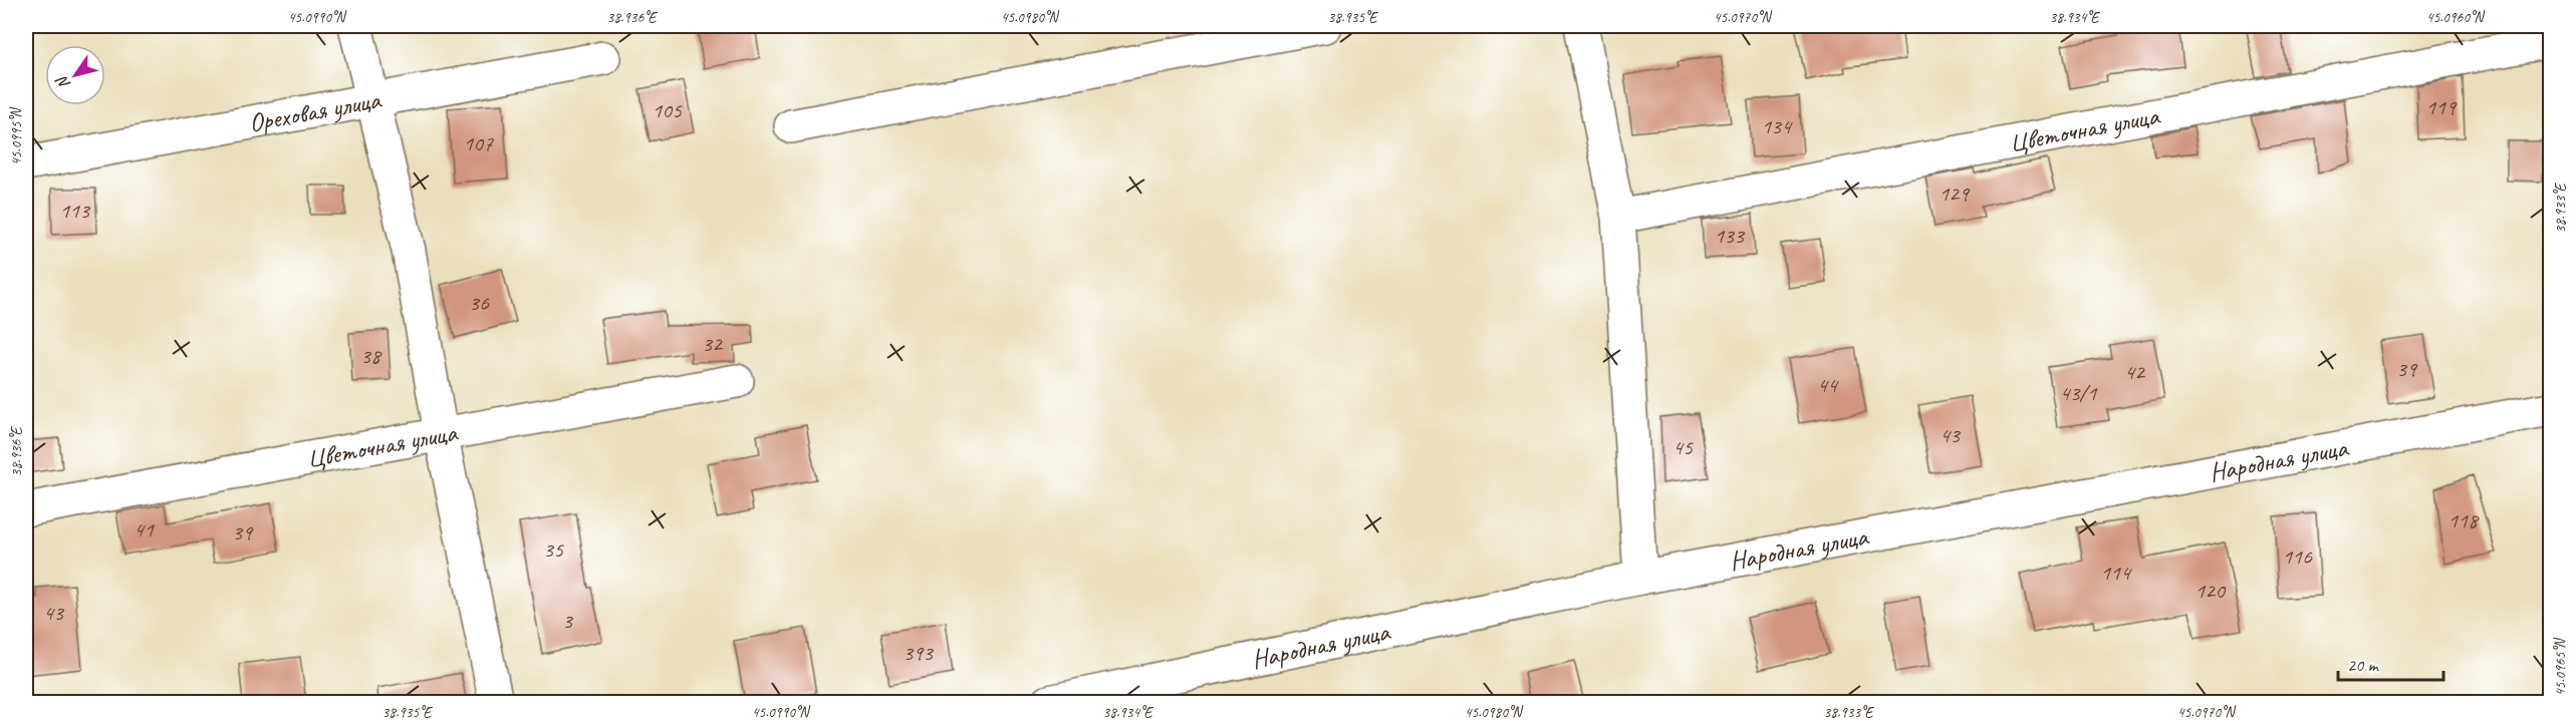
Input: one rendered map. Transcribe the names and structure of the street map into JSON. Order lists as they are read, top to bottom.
{
  "streets": {
    "street": ["Ореховая улица", "Цветочная улица", "Народная улица"]
  },
  "house_numbers": [
    "119",
    "105",
    "134",
    "107",
    "129",
    "113",
    "133",
    "36",
    "32",
    "38",
    "39",
    "42",
    "44",
    "43/1",
    "43",
    "45",
    "118",
    "41",
    "39",
    "35",
    "116",
    "114",
    "120",
    "43",
    "3",
    "393"
  ],
  "scale_bar": "20 m",
  "north": "bottom left",
  "coordinates": [
    "45.0990°N",
    "38.936°E",
    "45.0980°N",
    "38.935°E",
    "45.0970°N",
    "38.934°E",
    "45.0960°N",
    "45.0995°N",
    "38.933°E",
    "45.0965°N"
  ]
}
